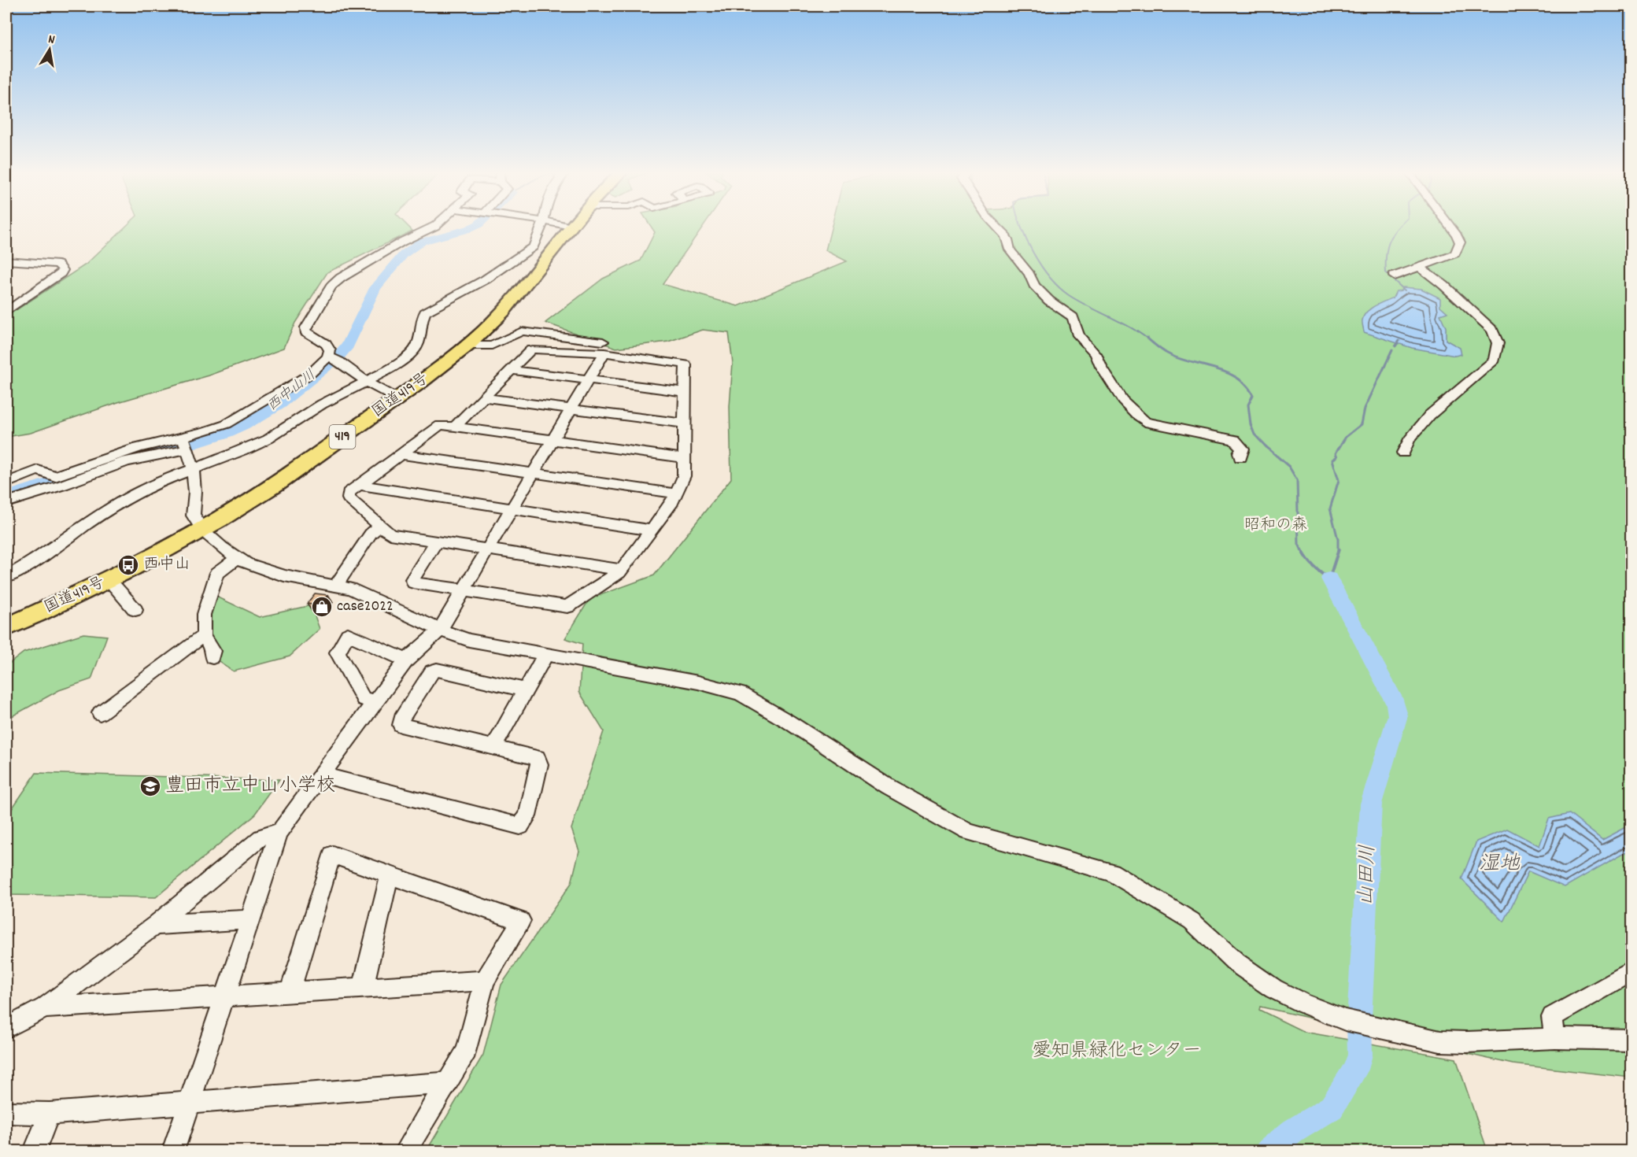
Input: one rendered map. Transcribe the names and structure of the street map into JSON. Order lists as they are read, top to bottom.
{
  "streets": {
    "highway": ["国道419号", "419"]
  },
  "water": ["西中山川", "湿地", "山田川"],
  "parks": ["昭和の森", "愛知県緑化センター"],
  "places": {
    "bus stop": ["西中山"],
    "shop": ["case2022"],
    "school or university": ["豊田市立中山小学校"]
  },
  "north": "top"
}
